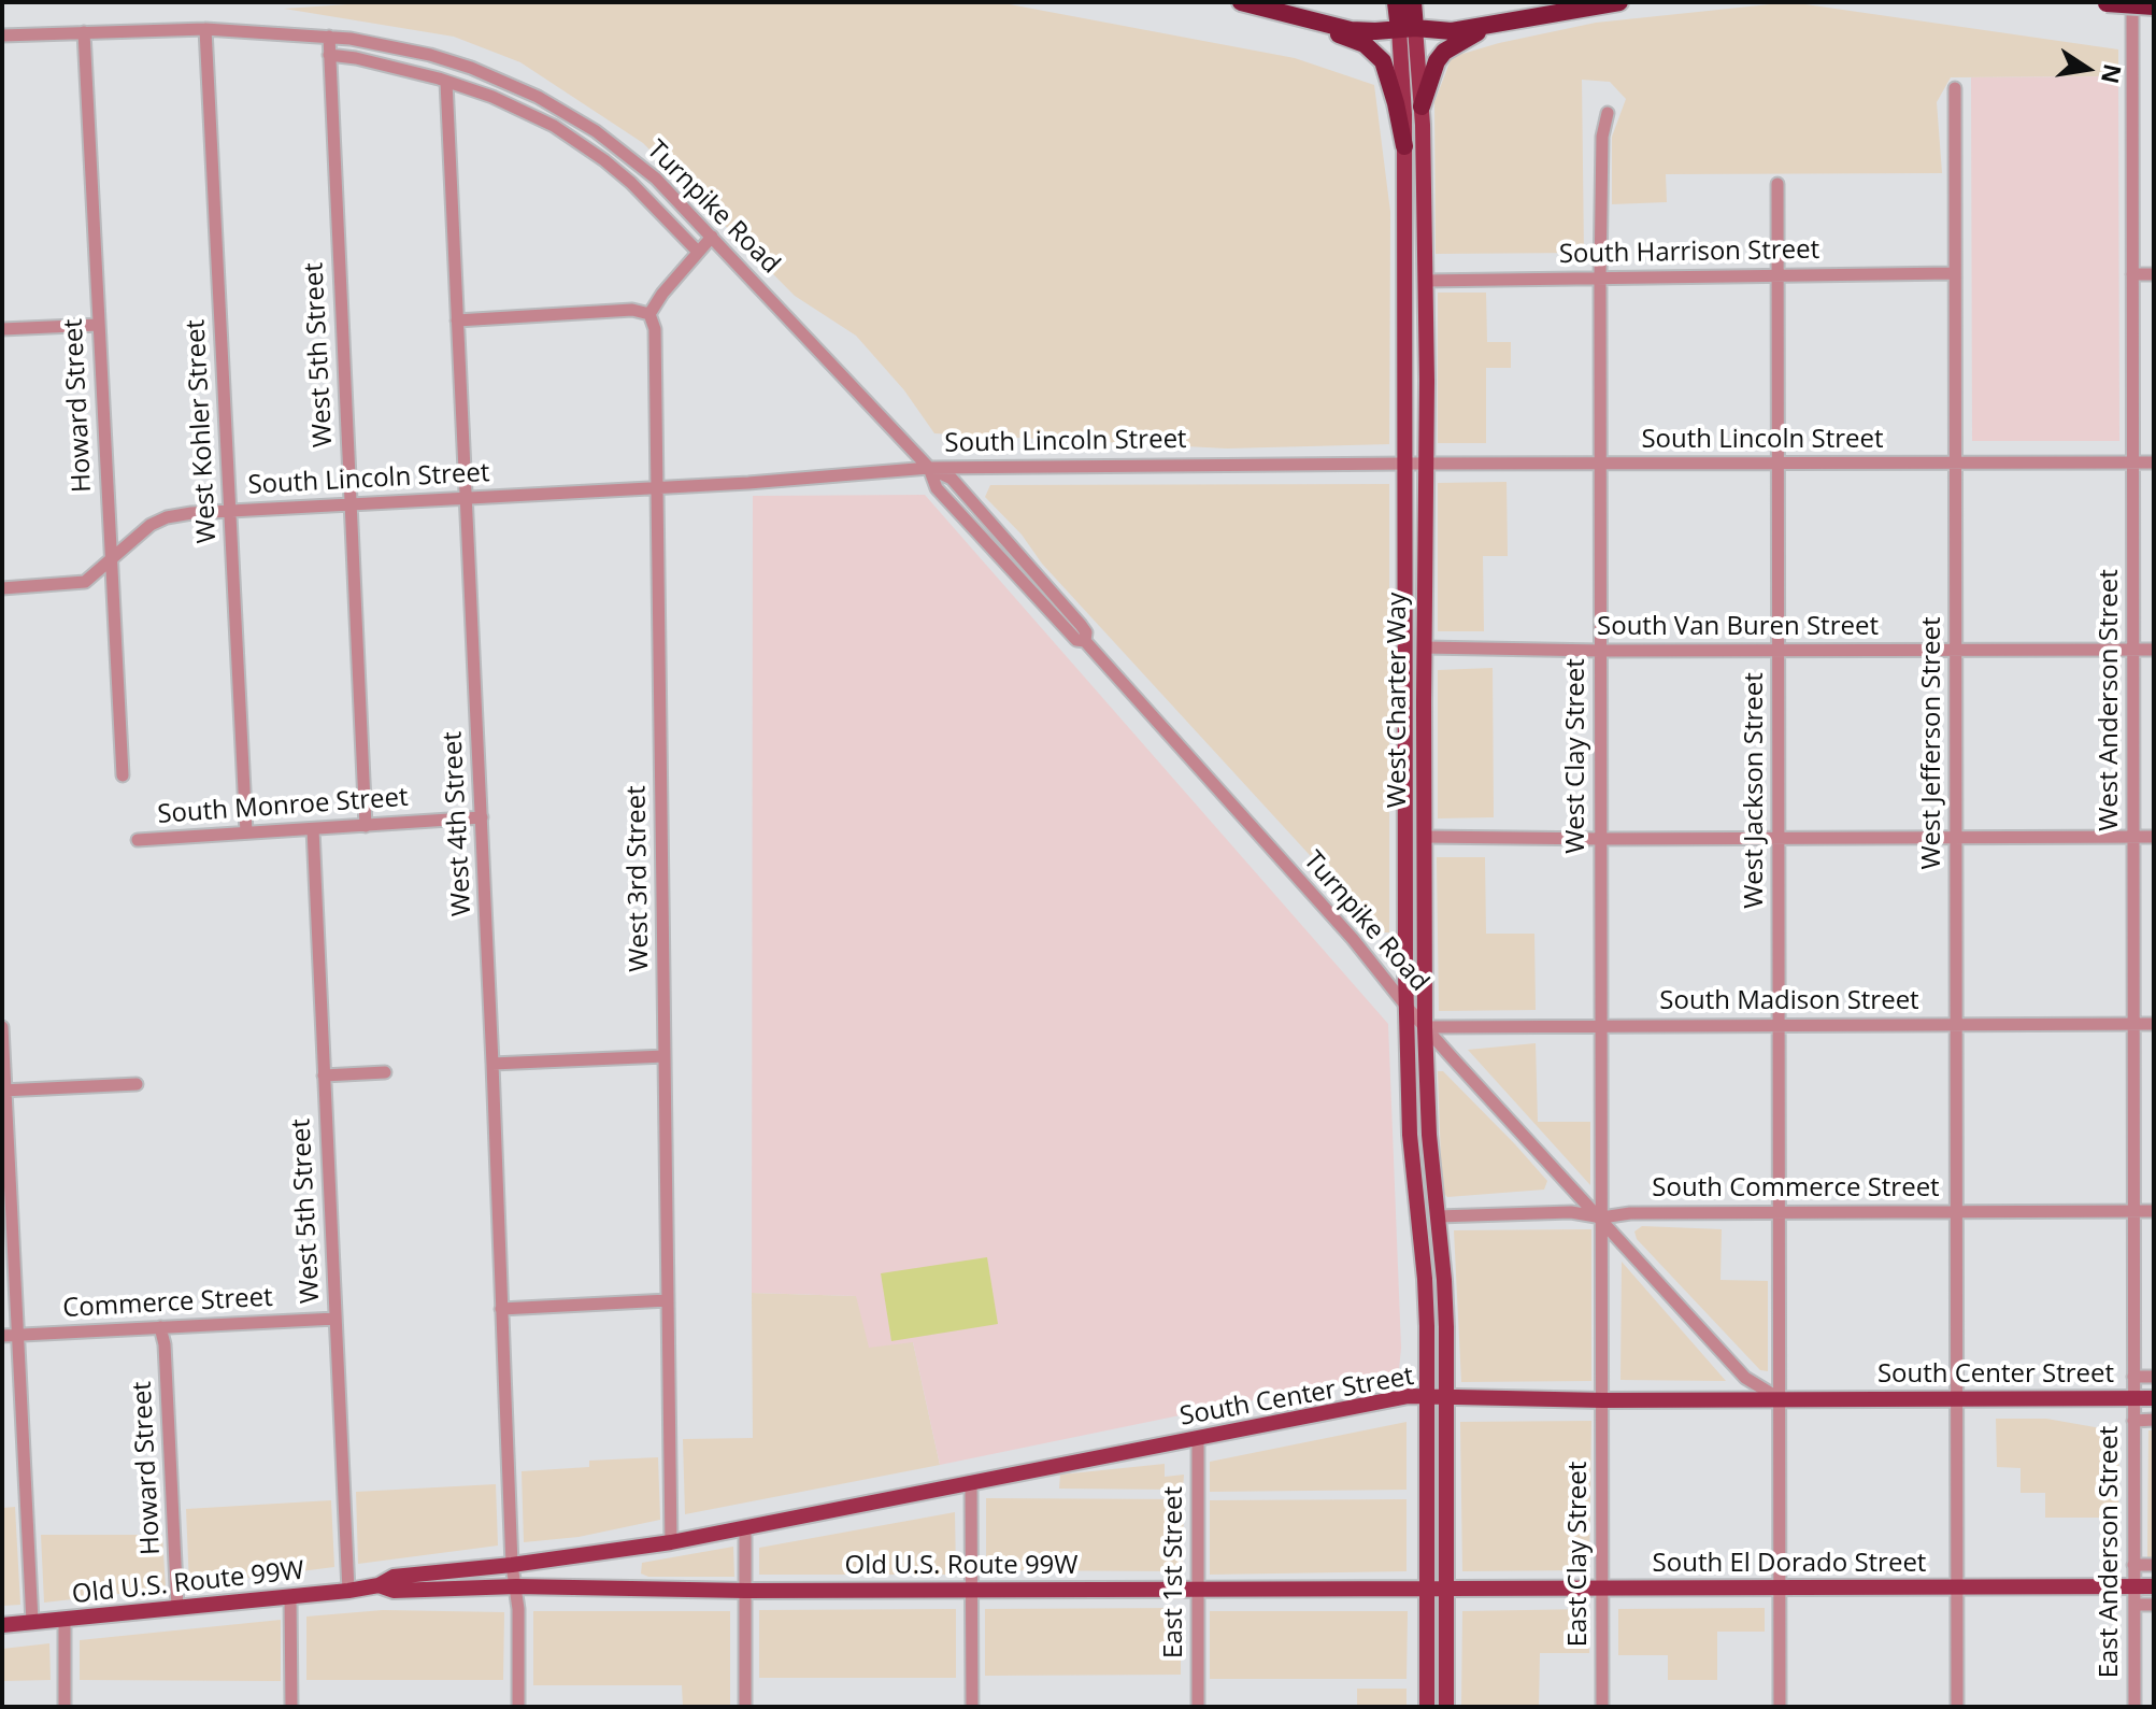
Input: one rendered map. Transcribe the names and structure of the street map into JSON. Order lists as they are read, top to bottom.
{
  "streets": {
    "highway": ["West Charter Way"],
    "main road": ["South Center Street", "South El Dorado Street", "Old U.S. Route 99W"],
    "street": [
      "Turnpike Road",
      "South Harrison Street",
      "West 5th Street",
      "Howard Street",
      "West Kohler Street",
      "South Lincoln Street",
      "South Van Buren Street",
      "West Anderson Street",
      "West Jefferson Street",
      "West Clay Street",
      "West Jackson Street",
      "South Monroe Street",
      "West 4th Street",
      "West 3rd Street",
      "South Madison Street",
      "South Commerce Street",
      "Commerce Street",
      "East Anderson Street",
      "East Clay Street",
      "East 1st Street"
    ]
  },
  "crossings": [
    ["Turnpike Road", "West 5th Street"],
    ["Turnpike Road", "Howard Street"],
    ["Turnpike Road", "West Kohler Street"],
    ["Turnpike Road", "South Lincoln Street"],
    ["Turnpike Road", "West Charter Way"],
    ["Turnpike Road", "West Clay Street"],
    ["Turnpike Road", "West Jackson Street"],
    ["Turnpike Road", "South Madison Street"],
    ["Turnpike Road", "South Commerce Street"],
    ["Turnpike Road", "South Center Street"],
    ["South Harrison Street", "West Charter Way"],
    ["South Harrison Street", "West Jefferson Street"],
    ["South Harrison Street", "West Clay Street"],
    ["South Harrison Street", "West Jackson Street"],
    ["West 5th Street", "South Lincoln Street"],
    ["West 5th Street", "South Monroe Street"],
    ["West 5th Street", "Commerce Street"],
    ["West 5th Street", "Old U.S. Route 99W"],
    ["Howard Street", "South Lincoln Street"],
    ["Howard Street", "Commerce Street"],
    ["Howard Street", "Old U.S. Route 99W"],
    ["West Kohler Street", "South Lincoln Street"],
    ["West Kohler Street", "South Monroe Street"],
    ["South Lincoln Street", "West Charter Way"],
    ["South Lincoln Street", "West Anderson Street"],
    ["South Lincoln Street", "West Jefferson Street"],
    ["South Lincoln Street", "West Clay Street"],
    ["South Lincoln Street", "West Jackson Street"],
    ["South Lincoln Street", "West 4th Street"],
    ["South Lincoln Street", "West 3rd Street"],
    ["South Van Buren Street", "West Charter Way"],
    ["South Van Buren Street", "West Anderson Street"],
    ["South Van Buren Street", "West Jefferson Street"],
    ["South Van Buren Street", "West Clay Street"],
    ["South Van Buren Street", "West Jackson Street"],
    ["West Charter Way", "South Madison Street"],
    ["West Charter Way", "South Commerce Street"],
    ["West Charter Way", "South Center Street"],
    ["West Charter Way", "South El Dorado Street"],
    ["West Charter Way", "Old U.S. Route 99W"],
    ["West Anderson Street", "South Madison Street"],
    ["West Anderson Street", "South Commerce Street"],
    ["West Anderson Street", "South Center Street"],
    ["West Anderson Street", "East Anderson Street"],
    ["West Jefferson Street", "South Madison Street"],
    ["West Jefferson Street", "South Commerce Street"],
    ["West Jefferson Street", "South Center Street"],
    ["West Jefferson Street", "South El Dorado Street"],
    ["West Clay Street", "South Madison Street"],
    ["West Clay Street", "South Commerce Street"],
    ["West Clay Street", "South Center Street"],
    ["West Clay Street", "East Clay Street"],
    ["West Jackson Street", "South Madison Street"],
    ["West Jackson Street", "South Commerce Street"],
    ["West Jackson Street", "South Center Street"],
    ["West Jackson Street", "South El Dorado Street"],
    ["South Monroe Street", "West 4th Street"],
    ["West 4th Street", "South Center Street"],
    ["West 4th Street", "Old U.S. Route 99W"],
    ["West 3rd Street", "South Center Street"],
    ["South Center Street", "East Anderson Street"],
    ["South Center Street", "East Clay Street"],
    ["South Center Street", "Old U.S. Route 99W"],
    ["South Center Street", "East 1st Street"],
    ["East Anderson Street", "South El Dorado Street"],
    ["East Clay Street", "South El Dorado Street"],
    ["South El Dorado Street", "Old U.S. Route 99W"],
    ["Old U.S. Route 99W", "East 1st Street"]
  ],
  "north": "right"
}
